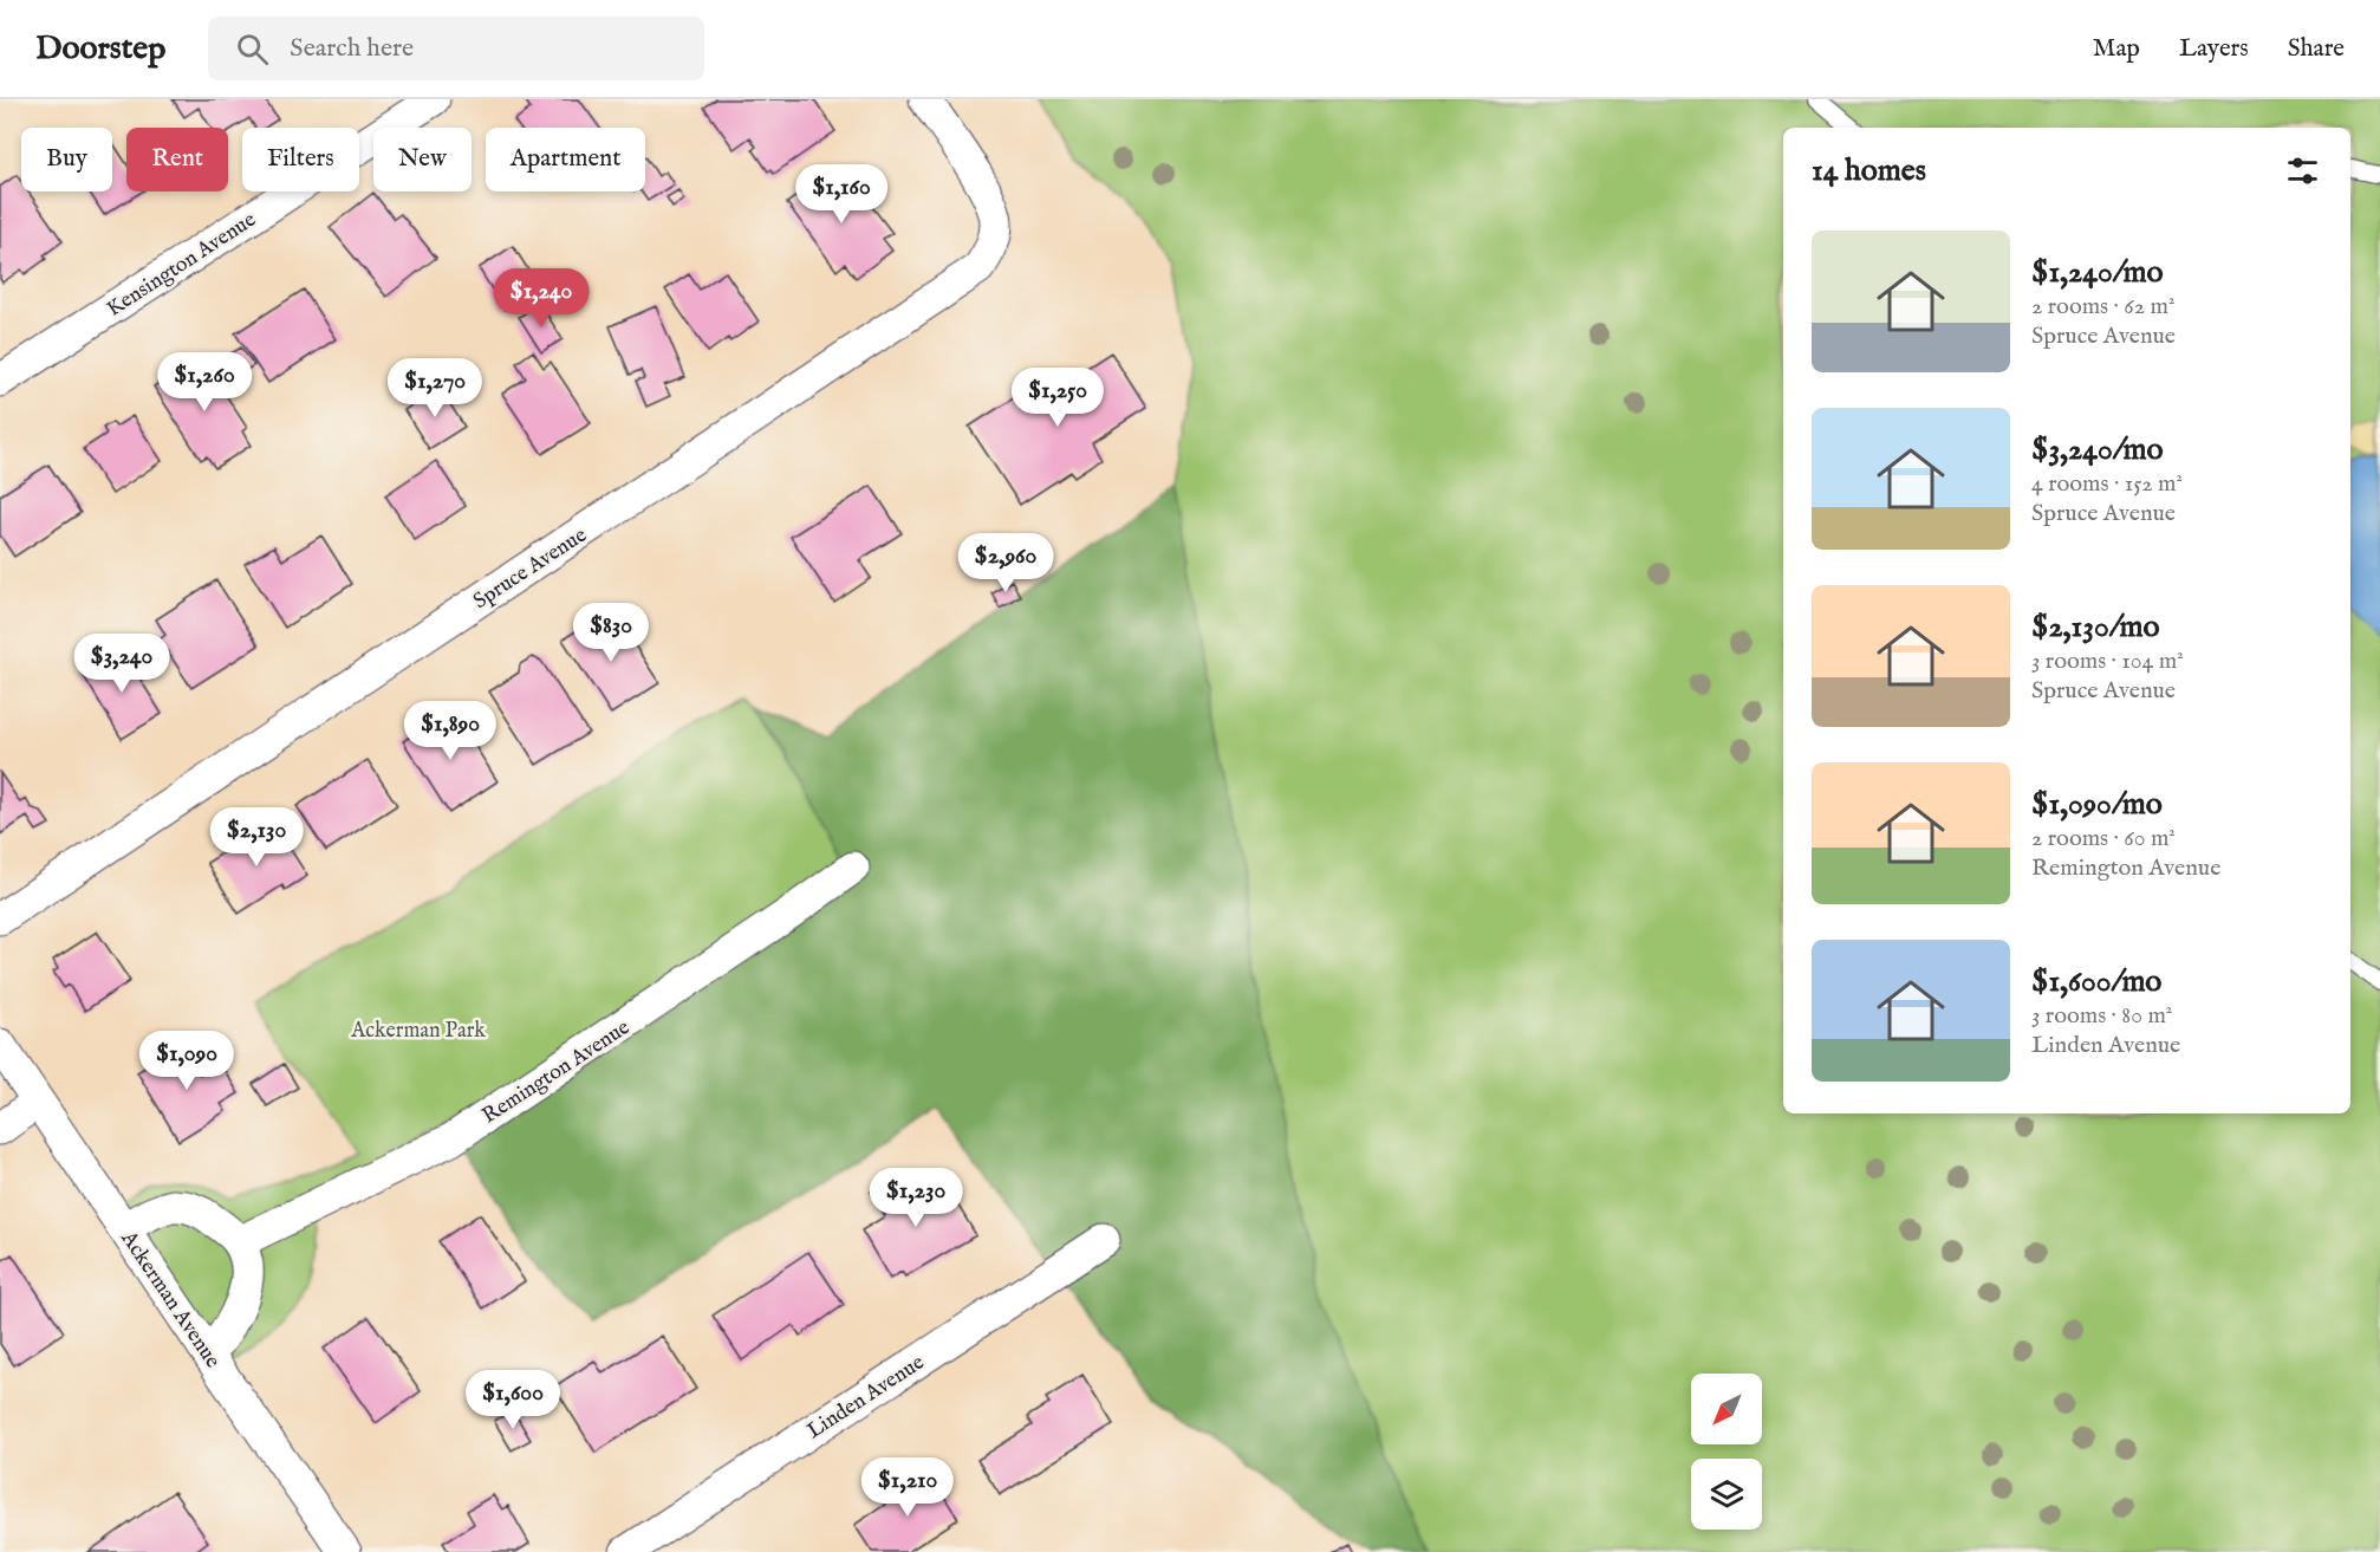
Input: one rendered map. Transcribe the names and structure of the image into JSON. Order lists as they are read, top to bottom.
{
  "streets": {
    "street": [
      "Kensington Avenue",
      "Spruce Avenue",
      "Remington Avenue",
      "Ackerman Avenue",
      "Linden Avenue"
    ]
  },
  "parks": ["Ackerman Park"],
  "north": "bottom left",
  "page": {
    "header": "Doorstep",
    "search": "Search here",
    "nav": ["Map", "Layers", "Share"],
    "chip": [
      "Buy",
      "Rent",
      "Filters",
      "New",
      "Apartment"
    ],
    "heading": "14 homes",
    "price": [
      "$1,160",
      "$1,240",
      "$1,260",
      "$1,270",
      "$1,250",
      "$2,960",
      "$830",
      "$3,240",
      "$1,890",
      "$2,130",
      "$1,090",
      "$1,230",
      "$1,600",
      "$1,210"
    ],
    "list": [
      {
        "name": "$1,240/mo",
        "note": "2 rooms · 62 m² · Spruce Avenue"
      },
      {
        "name": "$3,240/mo",
        "note": "4 rooms · 152 m² · Spruce Avenue"
      },
      {
        "name": "$2,130/mo",
        "note": "3 rooms · 104 m² · Spruce Avenue"
      },
      {
        "name": "$1,090/mo",
        "note": "2 rooms · 60 m² · Remington Avenue"
      },
      {
        "name": "$1,600/mo",
        "note": "3 rooms · 80 m² · Linden Avenue"
      }
    ]
  }
}
